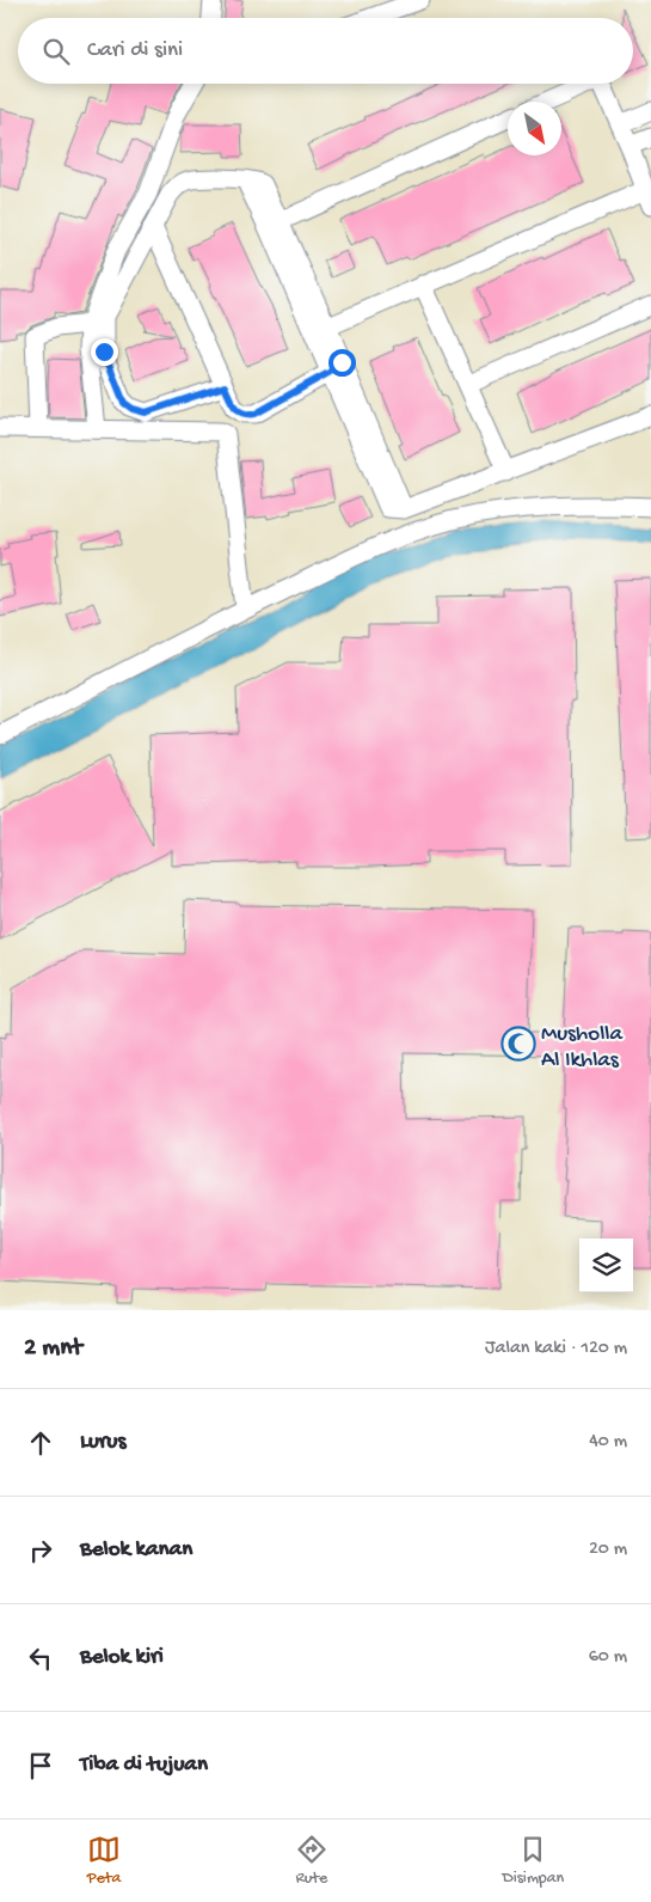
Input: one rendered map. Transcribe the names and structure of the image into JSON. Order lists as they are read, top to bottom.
{
  "places": {
    "mosque": ["Musholla Al Ikhlas"]
  },
  "north": "bottom right",
  "page": {
    "search": "Cari di sini",
    "heading": ["2 mnt", "Jalan kaki · 120 m"],
    "list": [
      ["Lurus", "40 m"],
      ["Belok kanan", "20 m"],
      ["Belok kiri", "60 m"],
      "Tiba di tujuan"
    ],
    "nav": ["Peta", "Rute", "Disimpan"]
  }
}
